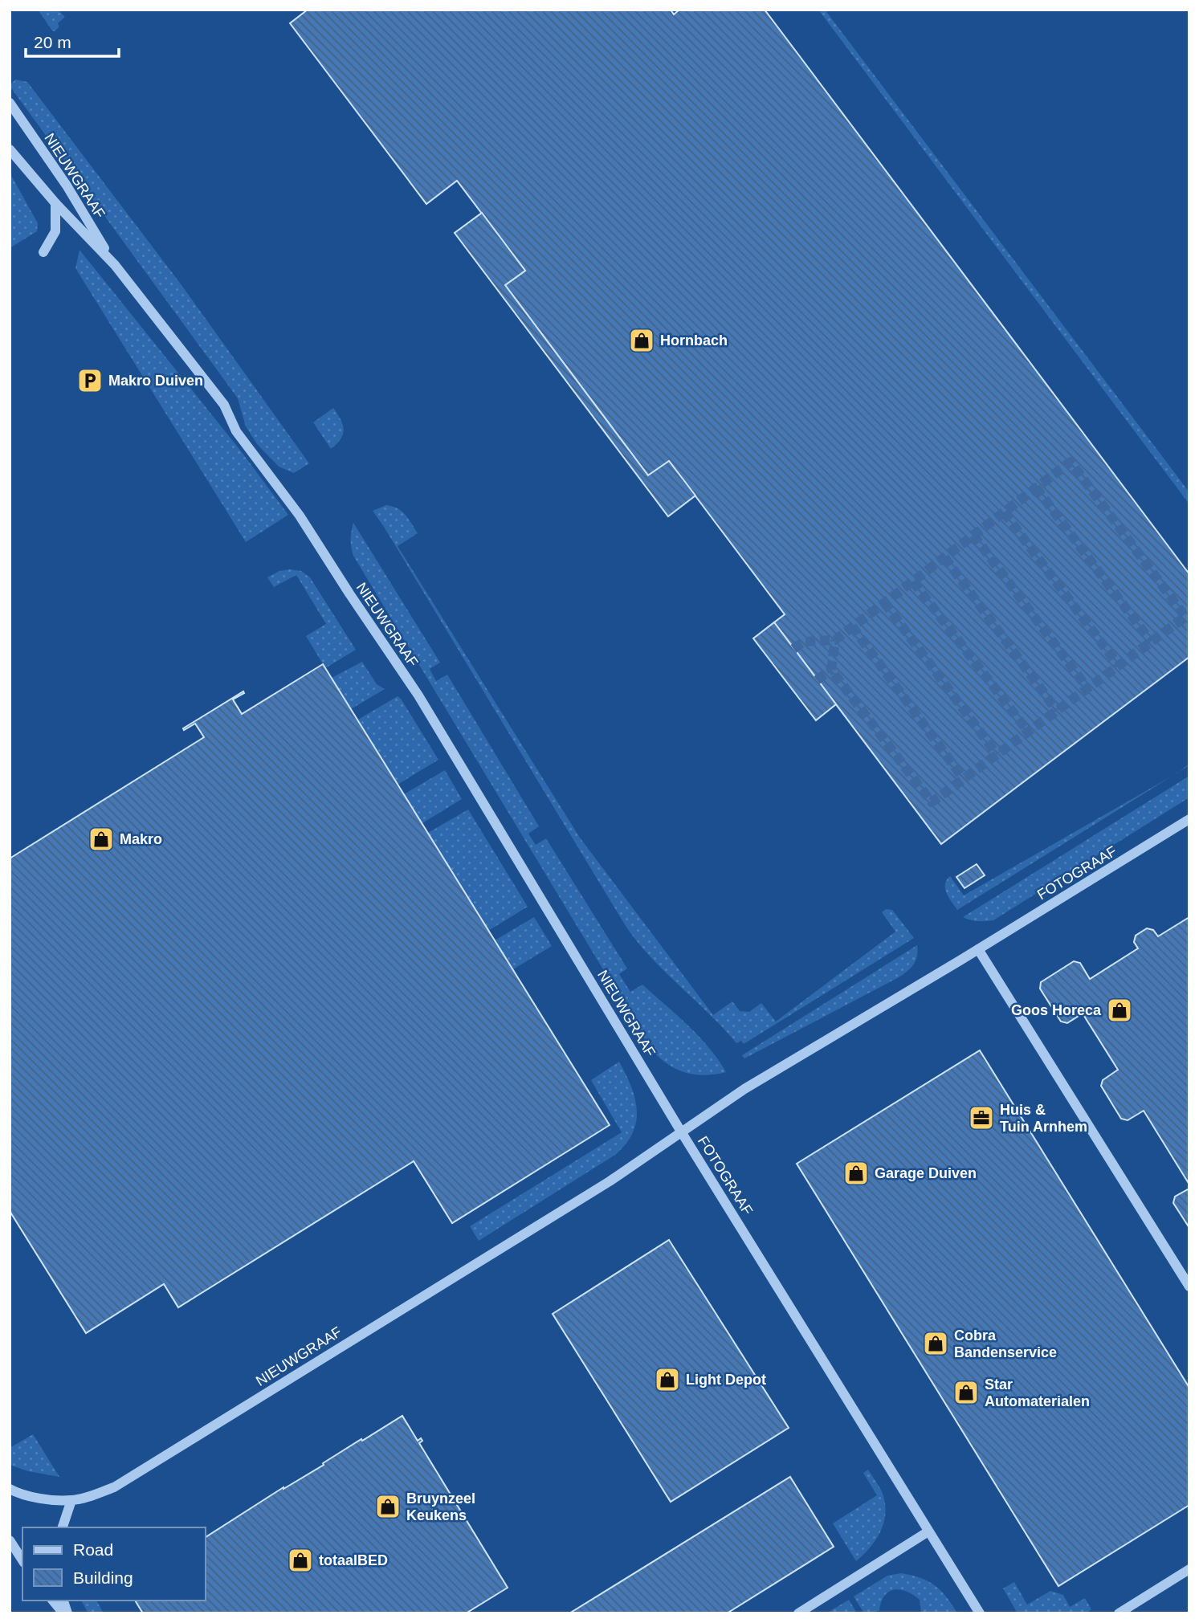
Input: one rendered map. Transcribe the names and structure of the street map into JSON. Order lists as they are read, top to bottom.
{
  "streets": {
    "street": ["NIEUWGRAAF", "FOTOGRAAF"]
  },
  "crossings": [
    ["NIEUWGRAAF", "FOTOGRAAF"]
  ],
  "places": {
    "shop": [
      "Hornbach",
      "Makro",
      "Goos Horeca",
      "Garage Duiven",
      "Cobra Bandenservice",
      "Light Depot",
      "Star Automaterialen",
      "Bruynzeel Keukens",
      "totaalBED"
    ],
    "parking": ["Makro Duiven"],
    "office": ["Huis & Tuin Arnhem"]
  },
  "legend": ["Road", "Building"],
  "scale_bar": "20 m"
}
